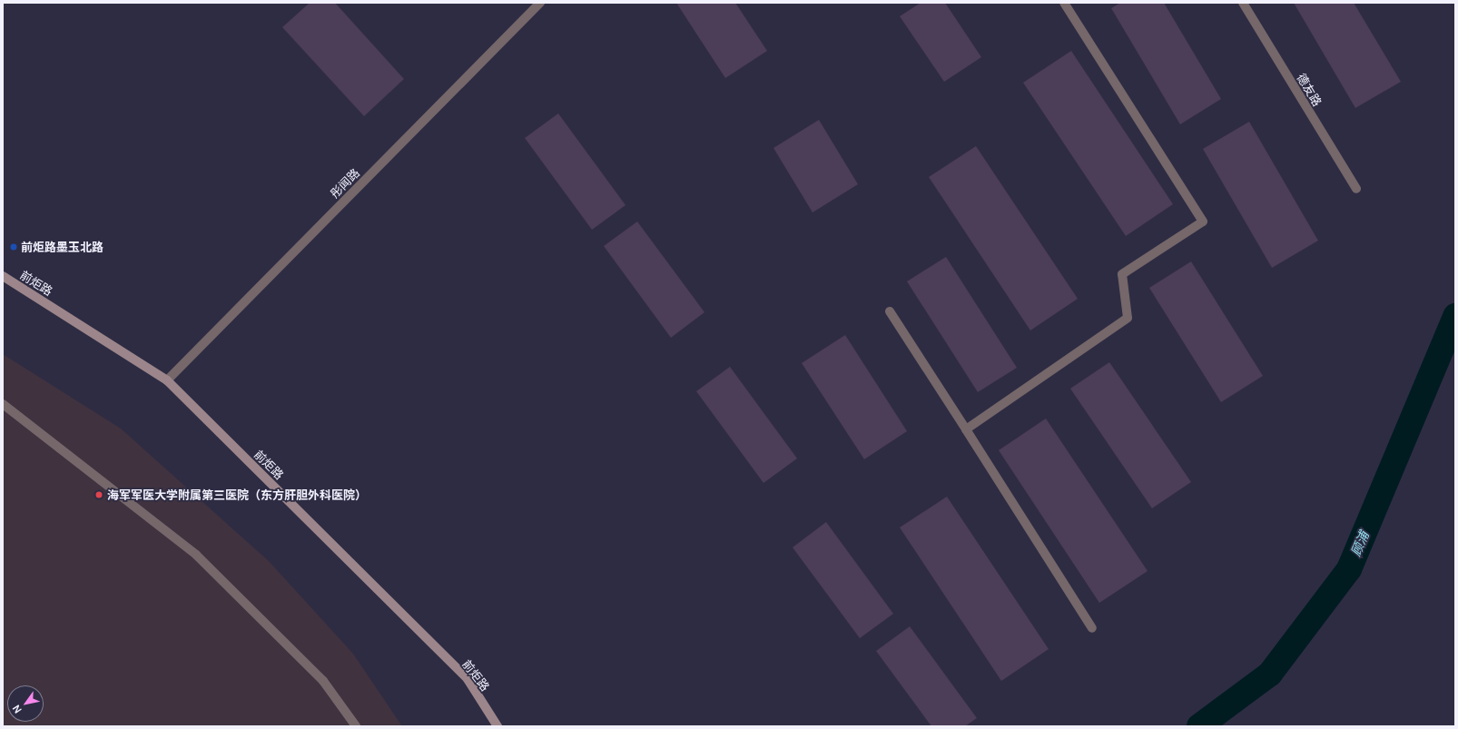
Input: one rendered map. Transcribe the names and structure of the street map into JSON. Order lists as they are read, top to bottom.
{
  "streets": {
    "street": ["德友路", "彤闻路", "前炬路"]
  },
  "crossings": [
    ["彤闻路", "前炬路"]
  ],
  "water": ["顾浦"],
  "places": ["前炬路墨玉北路", "海军军医大学附属第三医院（东方肝胆外科医院）"],
  "north": "bottom left"
}
